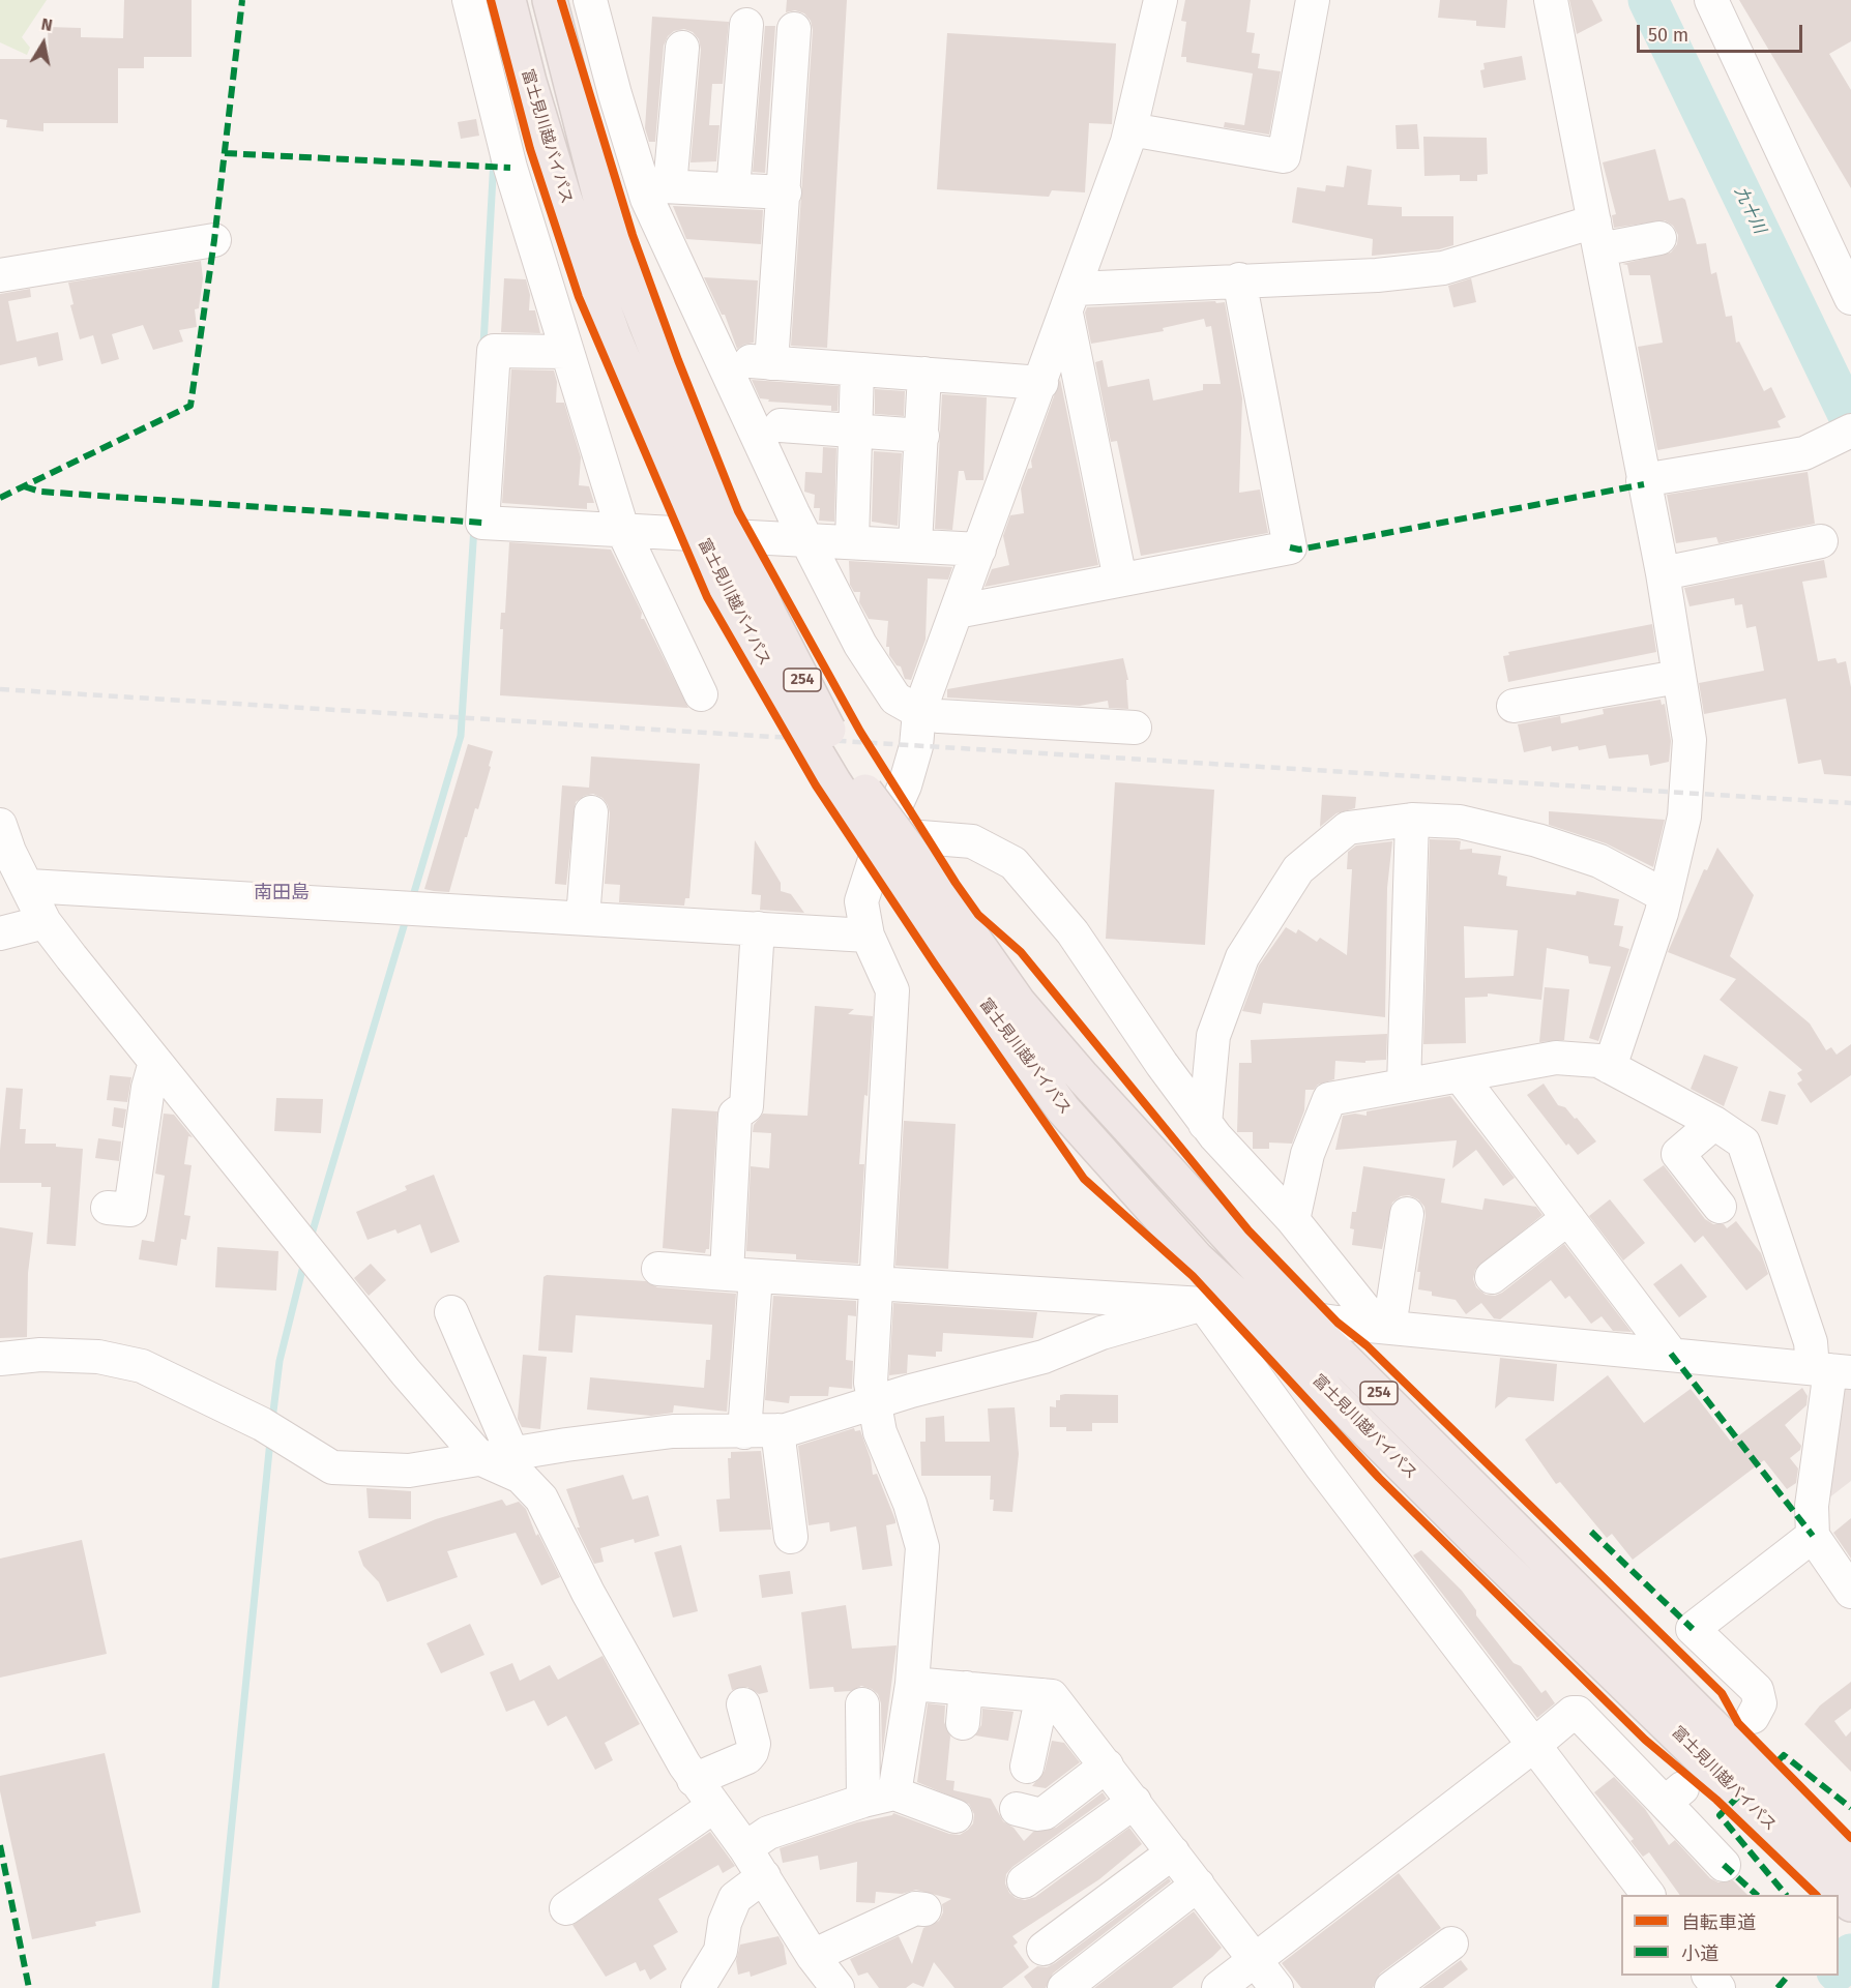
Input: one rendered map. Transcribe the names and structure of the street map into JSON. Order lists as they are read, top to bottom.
{
  "streets": {
    "highway": ["富士見川越バイパス", "254"]
  },
  "districts": ["南田島"],
  "water": ["九十川"],
  "legend": ["自転車道", "小道"],
  "scale_bar": "50 m",
  "north": "top"
}
